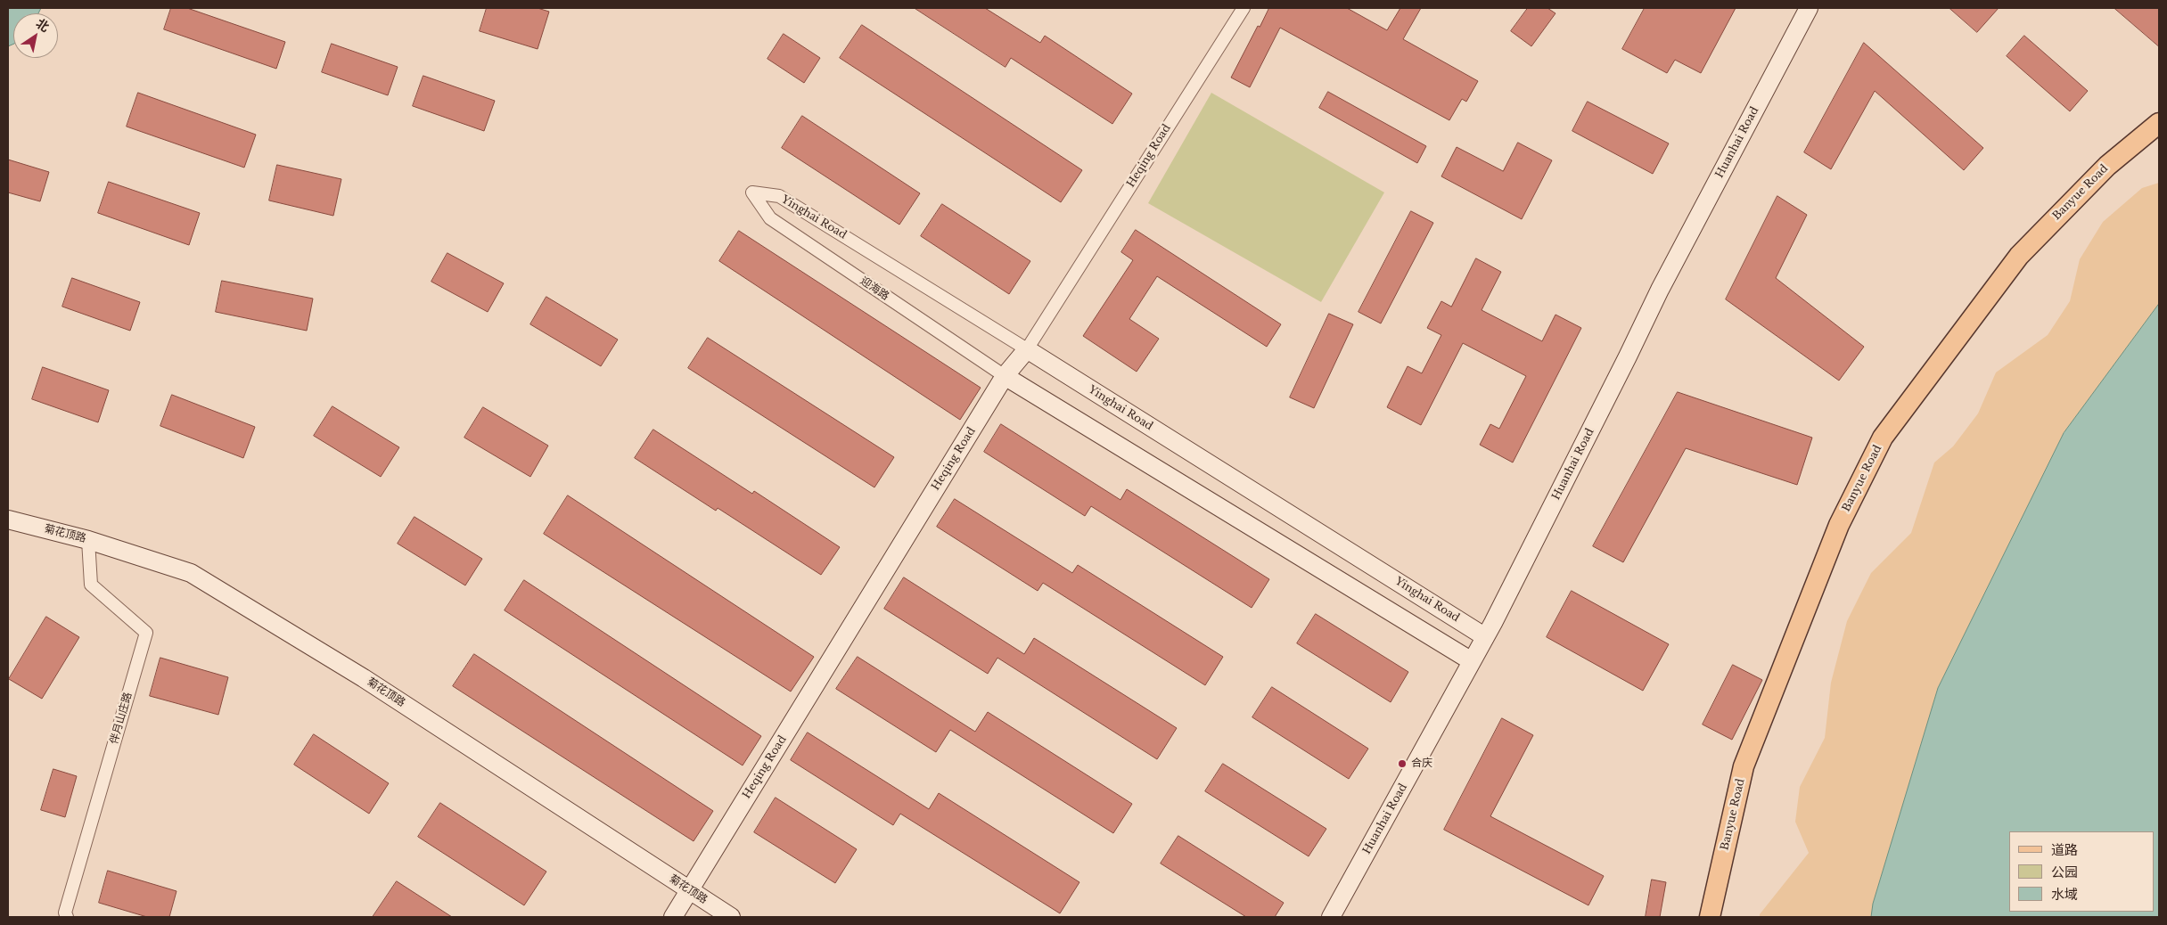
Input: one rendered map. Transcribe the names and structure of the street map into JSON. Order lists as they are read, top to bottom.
{
  "streets": {
    "main road": ["Banyue Road"],
    "street": [
      "Huanhai Road",
      "Heqing Road",
      "Yinghai Road",
      "菊花顶路",
      "伴月山庄路"
    ]
  },
  "crossings": [
    ["Huanhai Road", "Yinghai Road"],
    ["Heqing Road", "Yinghai Road"],
    ["Heqing Road", "菊花顶路"],
    ["菊花顶路", "伴月山庄路"]
  ],
  "places": ["合庆"],
  "legend": ["道路", "公园", "水域"],
  "north": "top right"
}
